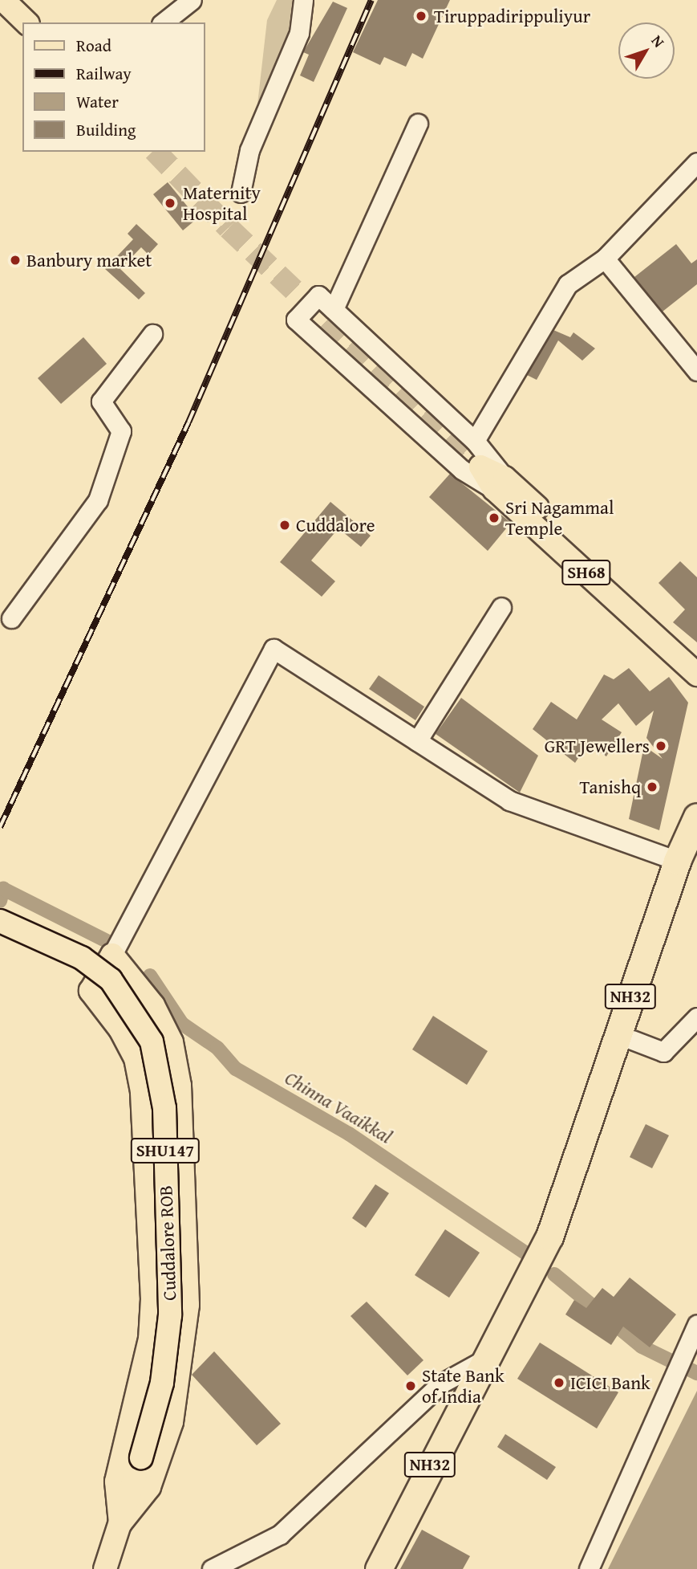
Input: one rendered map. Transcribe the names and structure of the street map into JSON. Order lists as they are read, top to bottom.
{
  "streets": {
    "highway": ["NH32"],
    "main road": ["SH68", "SHU147", "Cuddalore ROB"]
  },
  "water": ["Chinna Vaaikkal"],
  "places": [
    "Tiruppadirippuliyur",
    "Maternity Hospital",
    "Banbury market",
    "Sri Nagammal Temple",
    "Cuddalore",
    "GRT Jewellers",
    "Tanishq",
    "ICICI Bank",
    "State Bank of India"
  ],
  "legend": [
    "Road",
    "Railway",
    "Water",
    "Building"
  ],
  "north": "top right"
}
